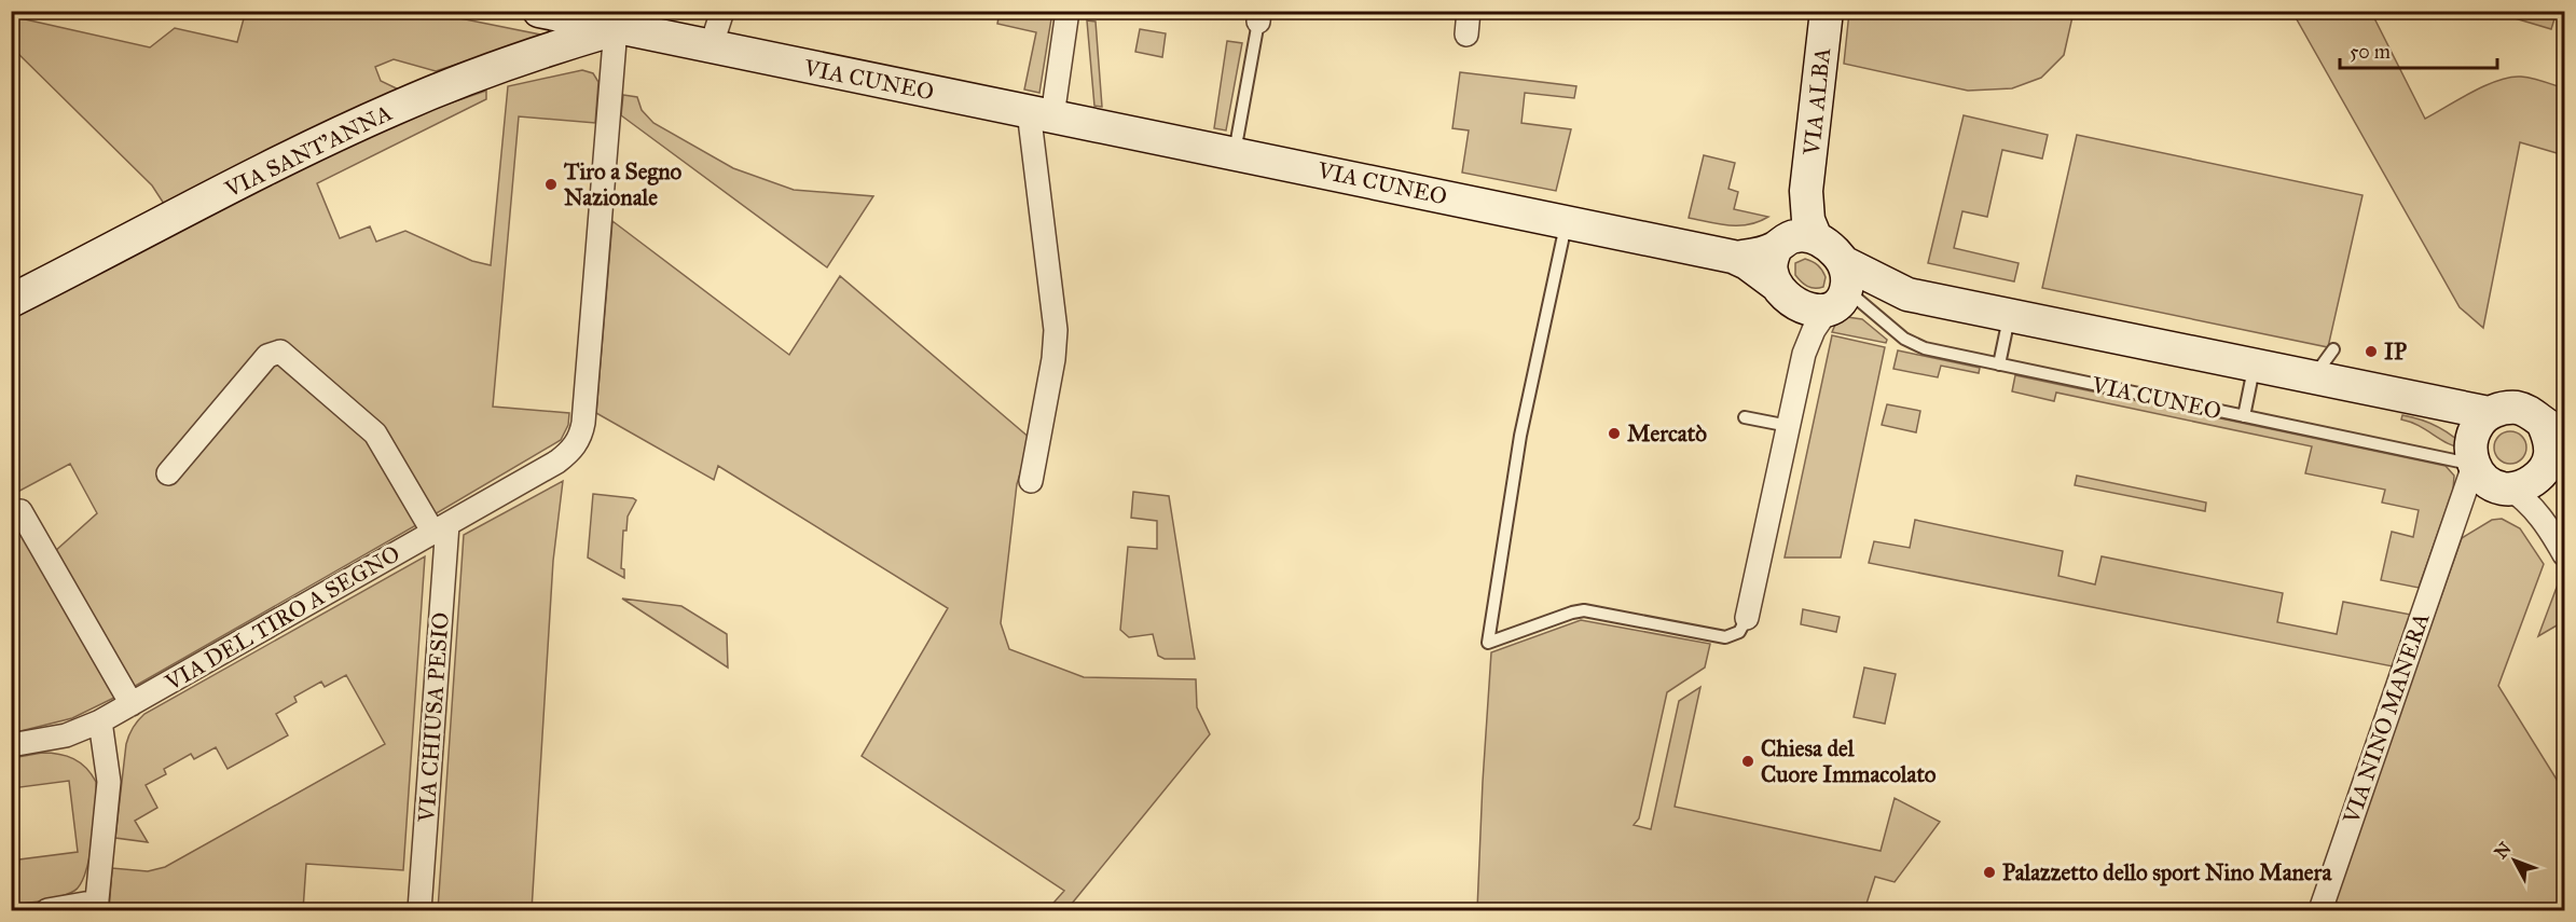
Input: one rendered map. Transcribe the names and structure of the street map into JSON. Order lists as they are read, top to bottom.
{
  "streets": {
    "main road": ["VIA CUNEO", "VIA ALBA", "VIA SANT'ANNA"],
    "street": ["VIA DEL TIRO A SEGNO", "VIA CHIUSA PESIO", "VIA NINO MANERA"]
  },
  "crossings": [
    ["VIA CUNEO", "VIA ALBA"],
    ["VIA CUNEO", "VIA SANT'ANNA"],
    ["VIA CUNEO", "VIA DEL TIRO A SEGNO"],
    ["VIA CUNEO", "VIA NINO MANERA"],
    ["VIA SANT'ANNA", "VIA DEL TIRO A SEGNO"],
    ["VIA DEL TIRO A SEGNO", "VIA CHIUSA PESIO"]
  ],
  "places": [
    "Tiro a Segno Nazionale",
    "IP",
    "Mercatò",
    "Chiesa del Cuore Immacolato",
    "Palazzetto dello sport Nino Manera"
  ],
  "scale_bar": "50 m",
  "north": "top left"
}
